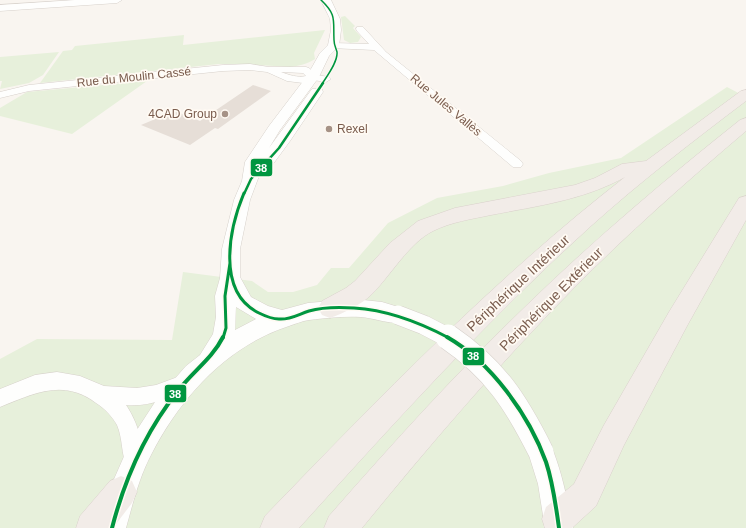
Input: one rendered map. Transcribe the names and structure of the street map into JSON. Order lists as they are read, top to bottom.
{
  "streets": {
    "highway": ["Périphérique Intérieur", "Périphérique Extérieur"],
    "street": ["Rue du Moulin Cassé", "Rue Jules Vallès"]
  },
  "places": ["4CAD Group", "Rexel"],
  "lines": ["transit line 38"]
}
